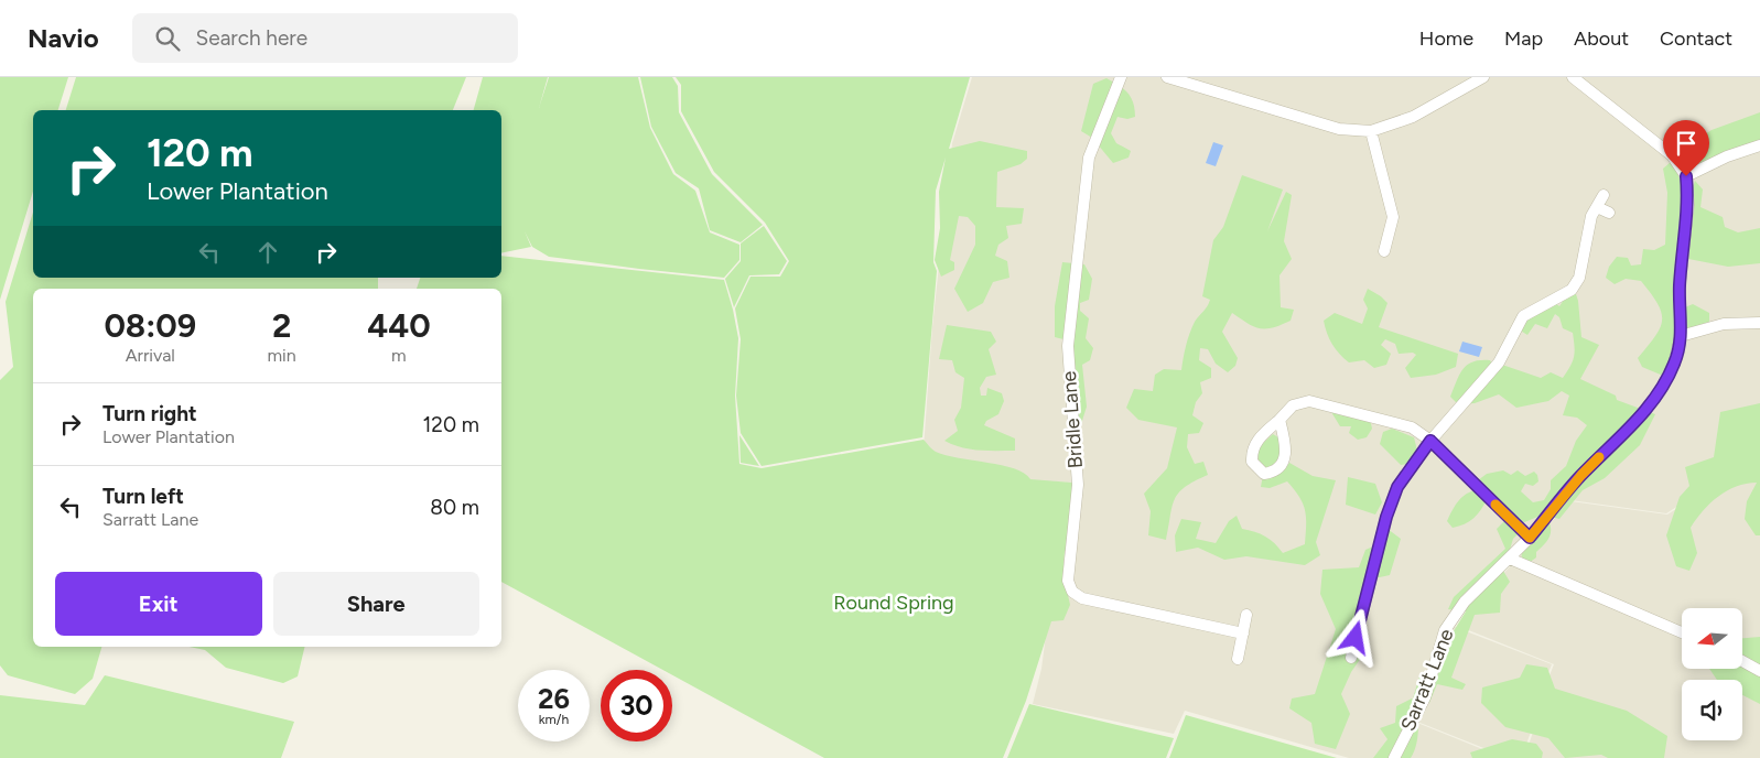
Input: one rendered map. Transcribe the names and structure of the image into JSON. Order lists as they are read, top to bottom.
{
  "streets": {
    "street": ["Bridle Lane", "Sarratt Lane"]
  },
  "parks": ["Round Spring"],
  "north": "left",
  "page": {
    "header": "Navio",
    "search": "Search here",
    "nav": [
      "Home",
      "Map",
      "About",
      "Contact"
    ],
    "turn": ["120 m", "Lower Plantation"],
    "eta": [
      "08:09",
      "Arrival",
      "2",
      "min",
      "440",
      "m"
    ],
    "list": [
      {
        "name": "Turn right",
        "note": "Lower Plantation",
        "value": "120 m"
      },
      {
        "name": "Turn left",
        "note": "Sarratt Lane",
        "value": "80 m"
      }
    ],
    "buttons": ["Exit", "Share"],
    "speed": "26 km/h",
    "limit": "30"
  }
}
